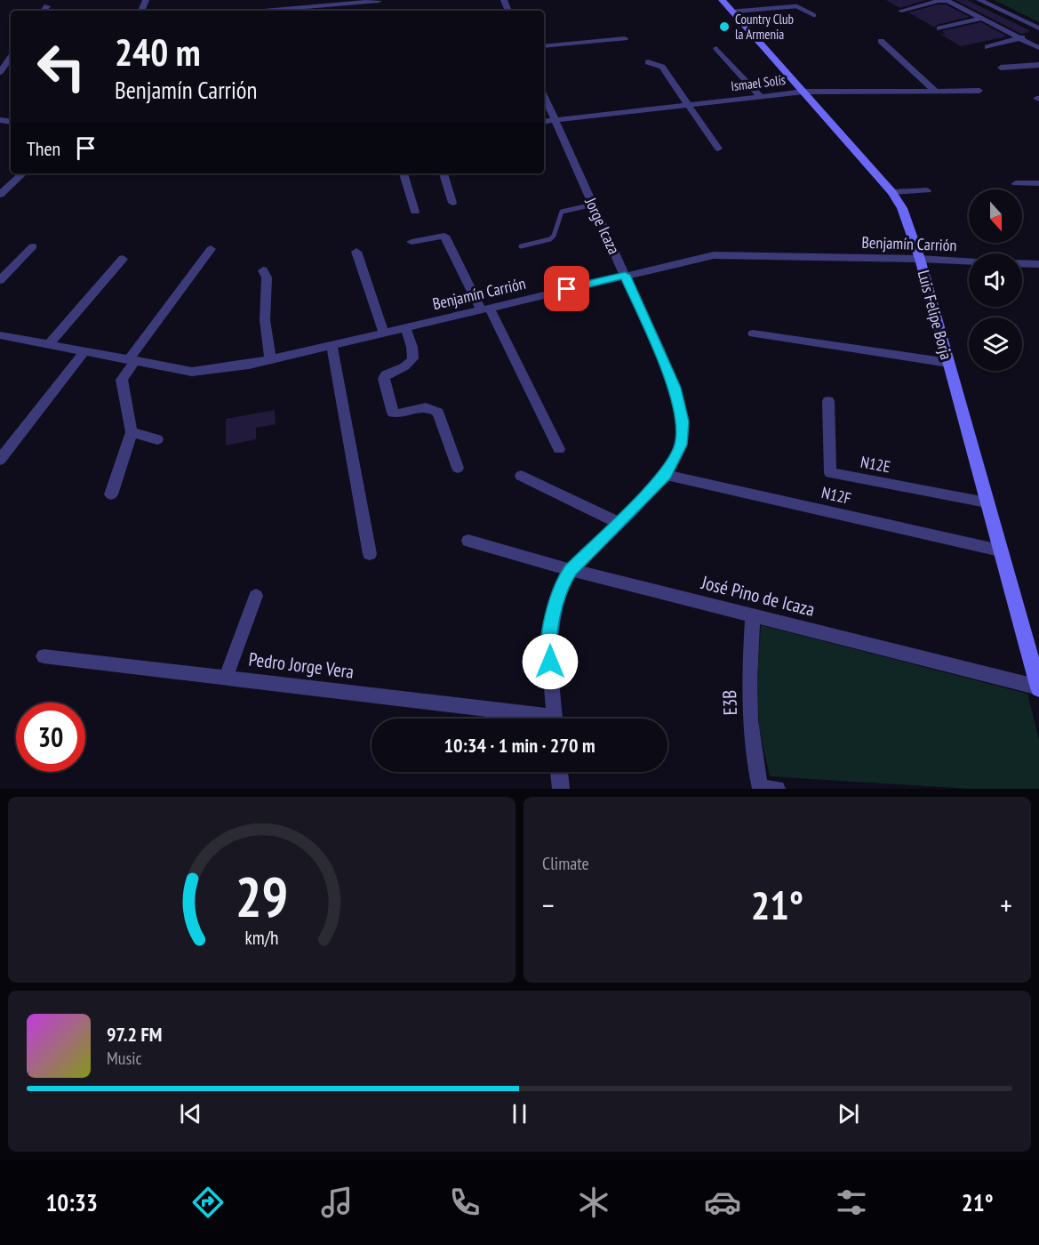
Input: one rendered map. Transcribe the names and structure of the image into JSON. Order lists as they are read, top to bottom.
{
  "streets": {
    "street": [
      "Ismael Solís",
      "Jorge Icaza",
      "Benjamín Carrión",
      "Luis Felipe Borja",
      "N12E",
      "N12F",
      "José Pino de Icaza",
      "Pedro Jorge Vera",
      "E3B"
    ]
  },
  "crossings": [
    ["Ismael Solís", "Jorge Icaza"],
    ["Ismael Solís", "Luis Felipe Borja"],
    ["Jorge Icaza", "Benjamín Carrión"],
    ["Jorge Icaza", "N12F"],
    ["Jorge Icaza", "José Pino de Icaza"],
    ["Benjamín Carrión", "Luis Felipe Borja"],
    ["Luis Felipe Borja", "N12E"],
    ["Luis Felipe Borja", "N12F"],
    ["Luis Felipe Borja", "José Pino de Icaza"],
    ["José Pino de Icaza", "E3B"]
  ],
  "places": ["Country Club la Armenia"],
  "north": "bottom",
  "page": {
    "turn": ["240 m", "Benjamín Carrión"],
    "then": "Then",
    "limit": "30",
    "trip": "10:34 · 1 min · 270 m",
    "tile": "Climate",
    "heat": ["−", "21°", "+"],
    "song": ["97.2 FM", "Music"],
    "tabs": ["10:33", "21°"],
    "gauge": ["29", "km/h"]
  }
}
